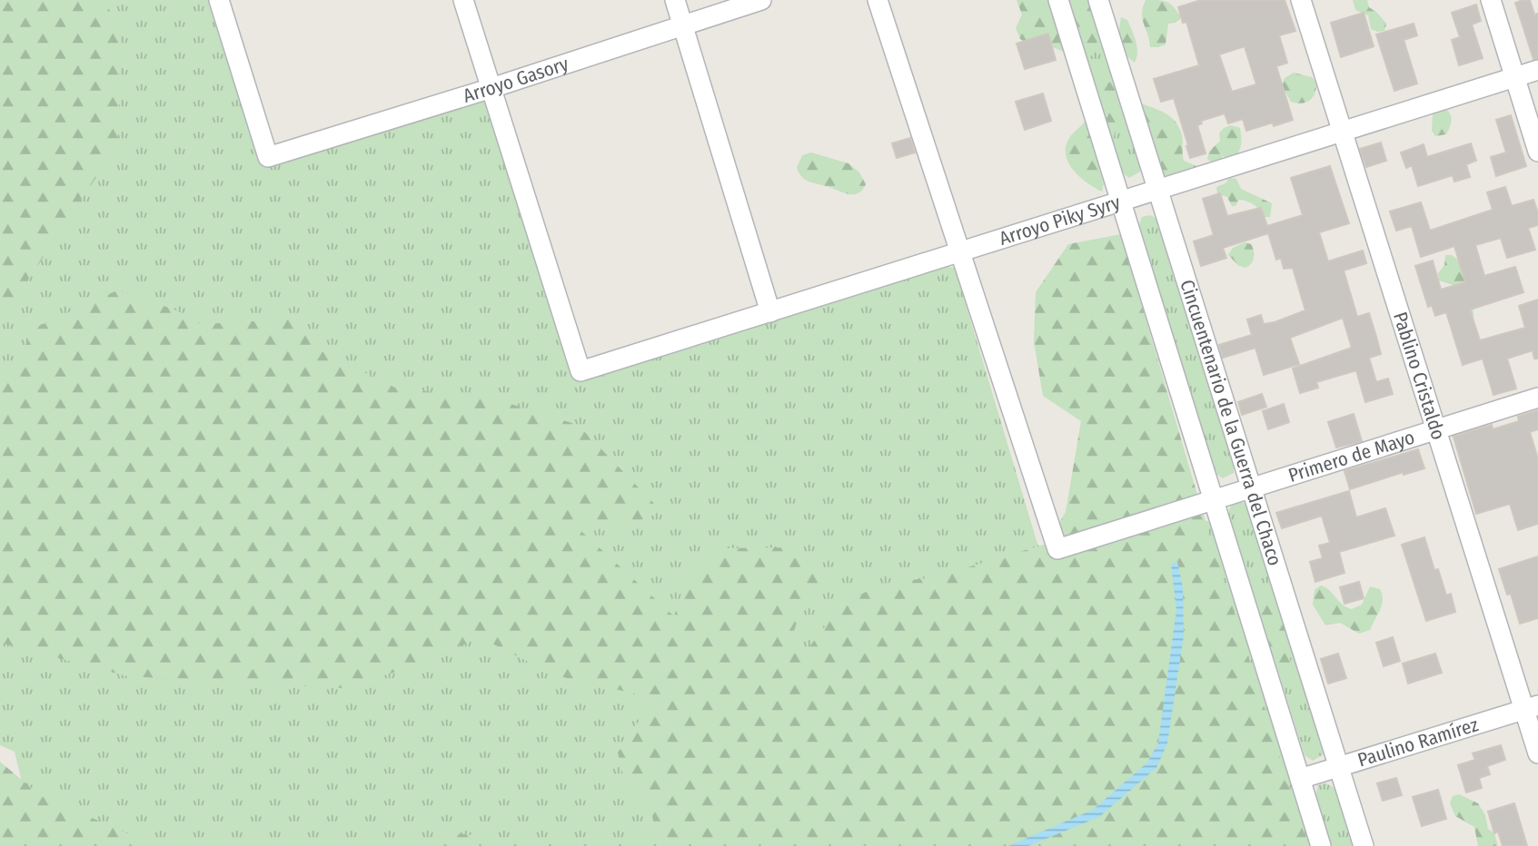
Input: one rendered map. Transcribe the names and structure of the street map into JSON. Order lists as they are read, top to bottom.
{
  "streets": {
    "street": [
      "Arroyo Gasory",
      "Arroyo Piky Syry",
      "Pablino Cristaldo",
      "Cincuentenario de la Guerra del Chaco",
      "Primero de Mayo",
      "Paulino Ramírez"
    ]
  },
  "crossings": [
    ["Arroyo Gasory", "Arroyo Piky Syry"],
    ["Arroyo Piky Syry", "Pablino Cristaldo"],
    ["Arroyo Piky Syry", "Cincuentenario de la Guerra del Chaco"],
    ["Arroyo Piky Syry", "Primero de Mayo"],
    ["Pablino Cristaldo", "Primero de Mayo"],
    ["Pablino Cristaldo", "Paulino Ramírez"],
    ["Cincuentenario de la Guerra del Chaco", "Primero de Mayo"],
    ["Cincuentenario de la Guerra del Chaco", "Paulino Ramírez"]
  ]
}
